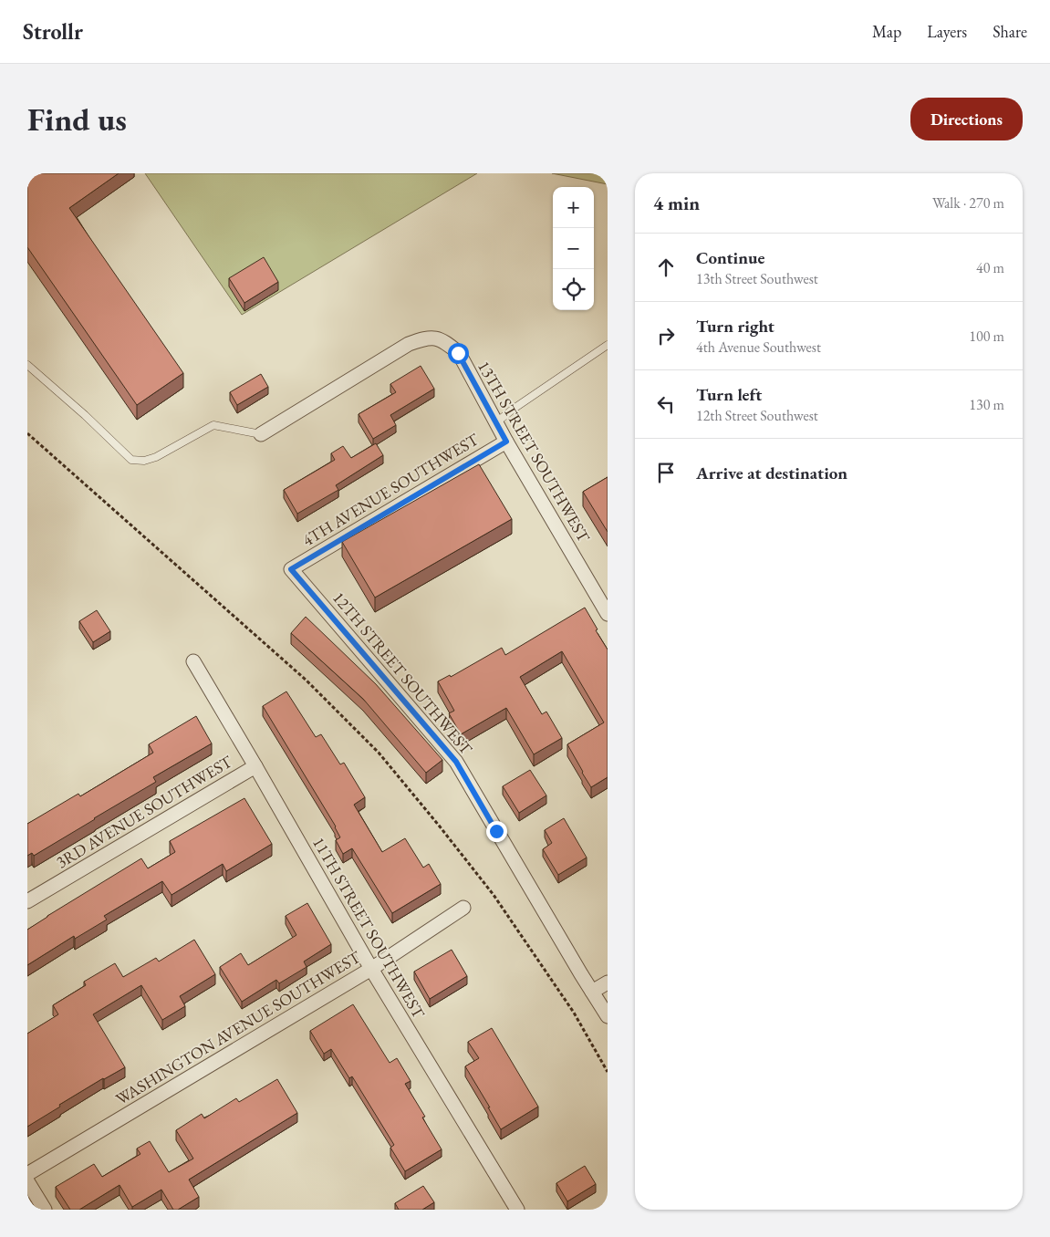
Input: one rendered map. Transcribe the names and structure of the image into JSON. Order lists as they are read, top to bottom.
{
  "streets": {
    "street": [
      "13TH STREET SOUTHWEST",
      "4TH AVENUE SOUTHWEST",
      "12TH STREET SOUTHWEST",
      "3RD AVENUE SOUTHWEST",
      "11TH STREET SOUTHWEST",
      "WASHINGTON AVENUE SOUTHWEST"
    ]
  },
  "crossings": [
    ["13TH STREET SOUTHWEST", "4TH AVENUE SOUTHWEST"],
    ["4TH AVENUE SOUTHWEST", "12TH STREET SOUTHWEST"],
    ["3RD AVENUE SOUTHWEST", "11TH STREET SOUTHWEST"],
    ["11TH STREET SOUTHWEST", "WASHINGTON AVENUE SOUTHWEST"]
  ],
  "page": {
    "header": "Strollr",
    "nav": ["Map", "Layers", "Share"],
    "buttons": "Directions",
    "title": "Find us",
    "heading": ["4 min", "Walk · 270 m"],
    "map_buttons": ["+", "−"],
    "list": [
      ["Continue", "13th Street Southwest", "40 m"],
      ["Turn right", "4th Avenue Southwest", "100 m"],
      ["Turn left", "12th Street Southwest", "130 m"],
      "Arrive at destination"
    ]
  }
}
